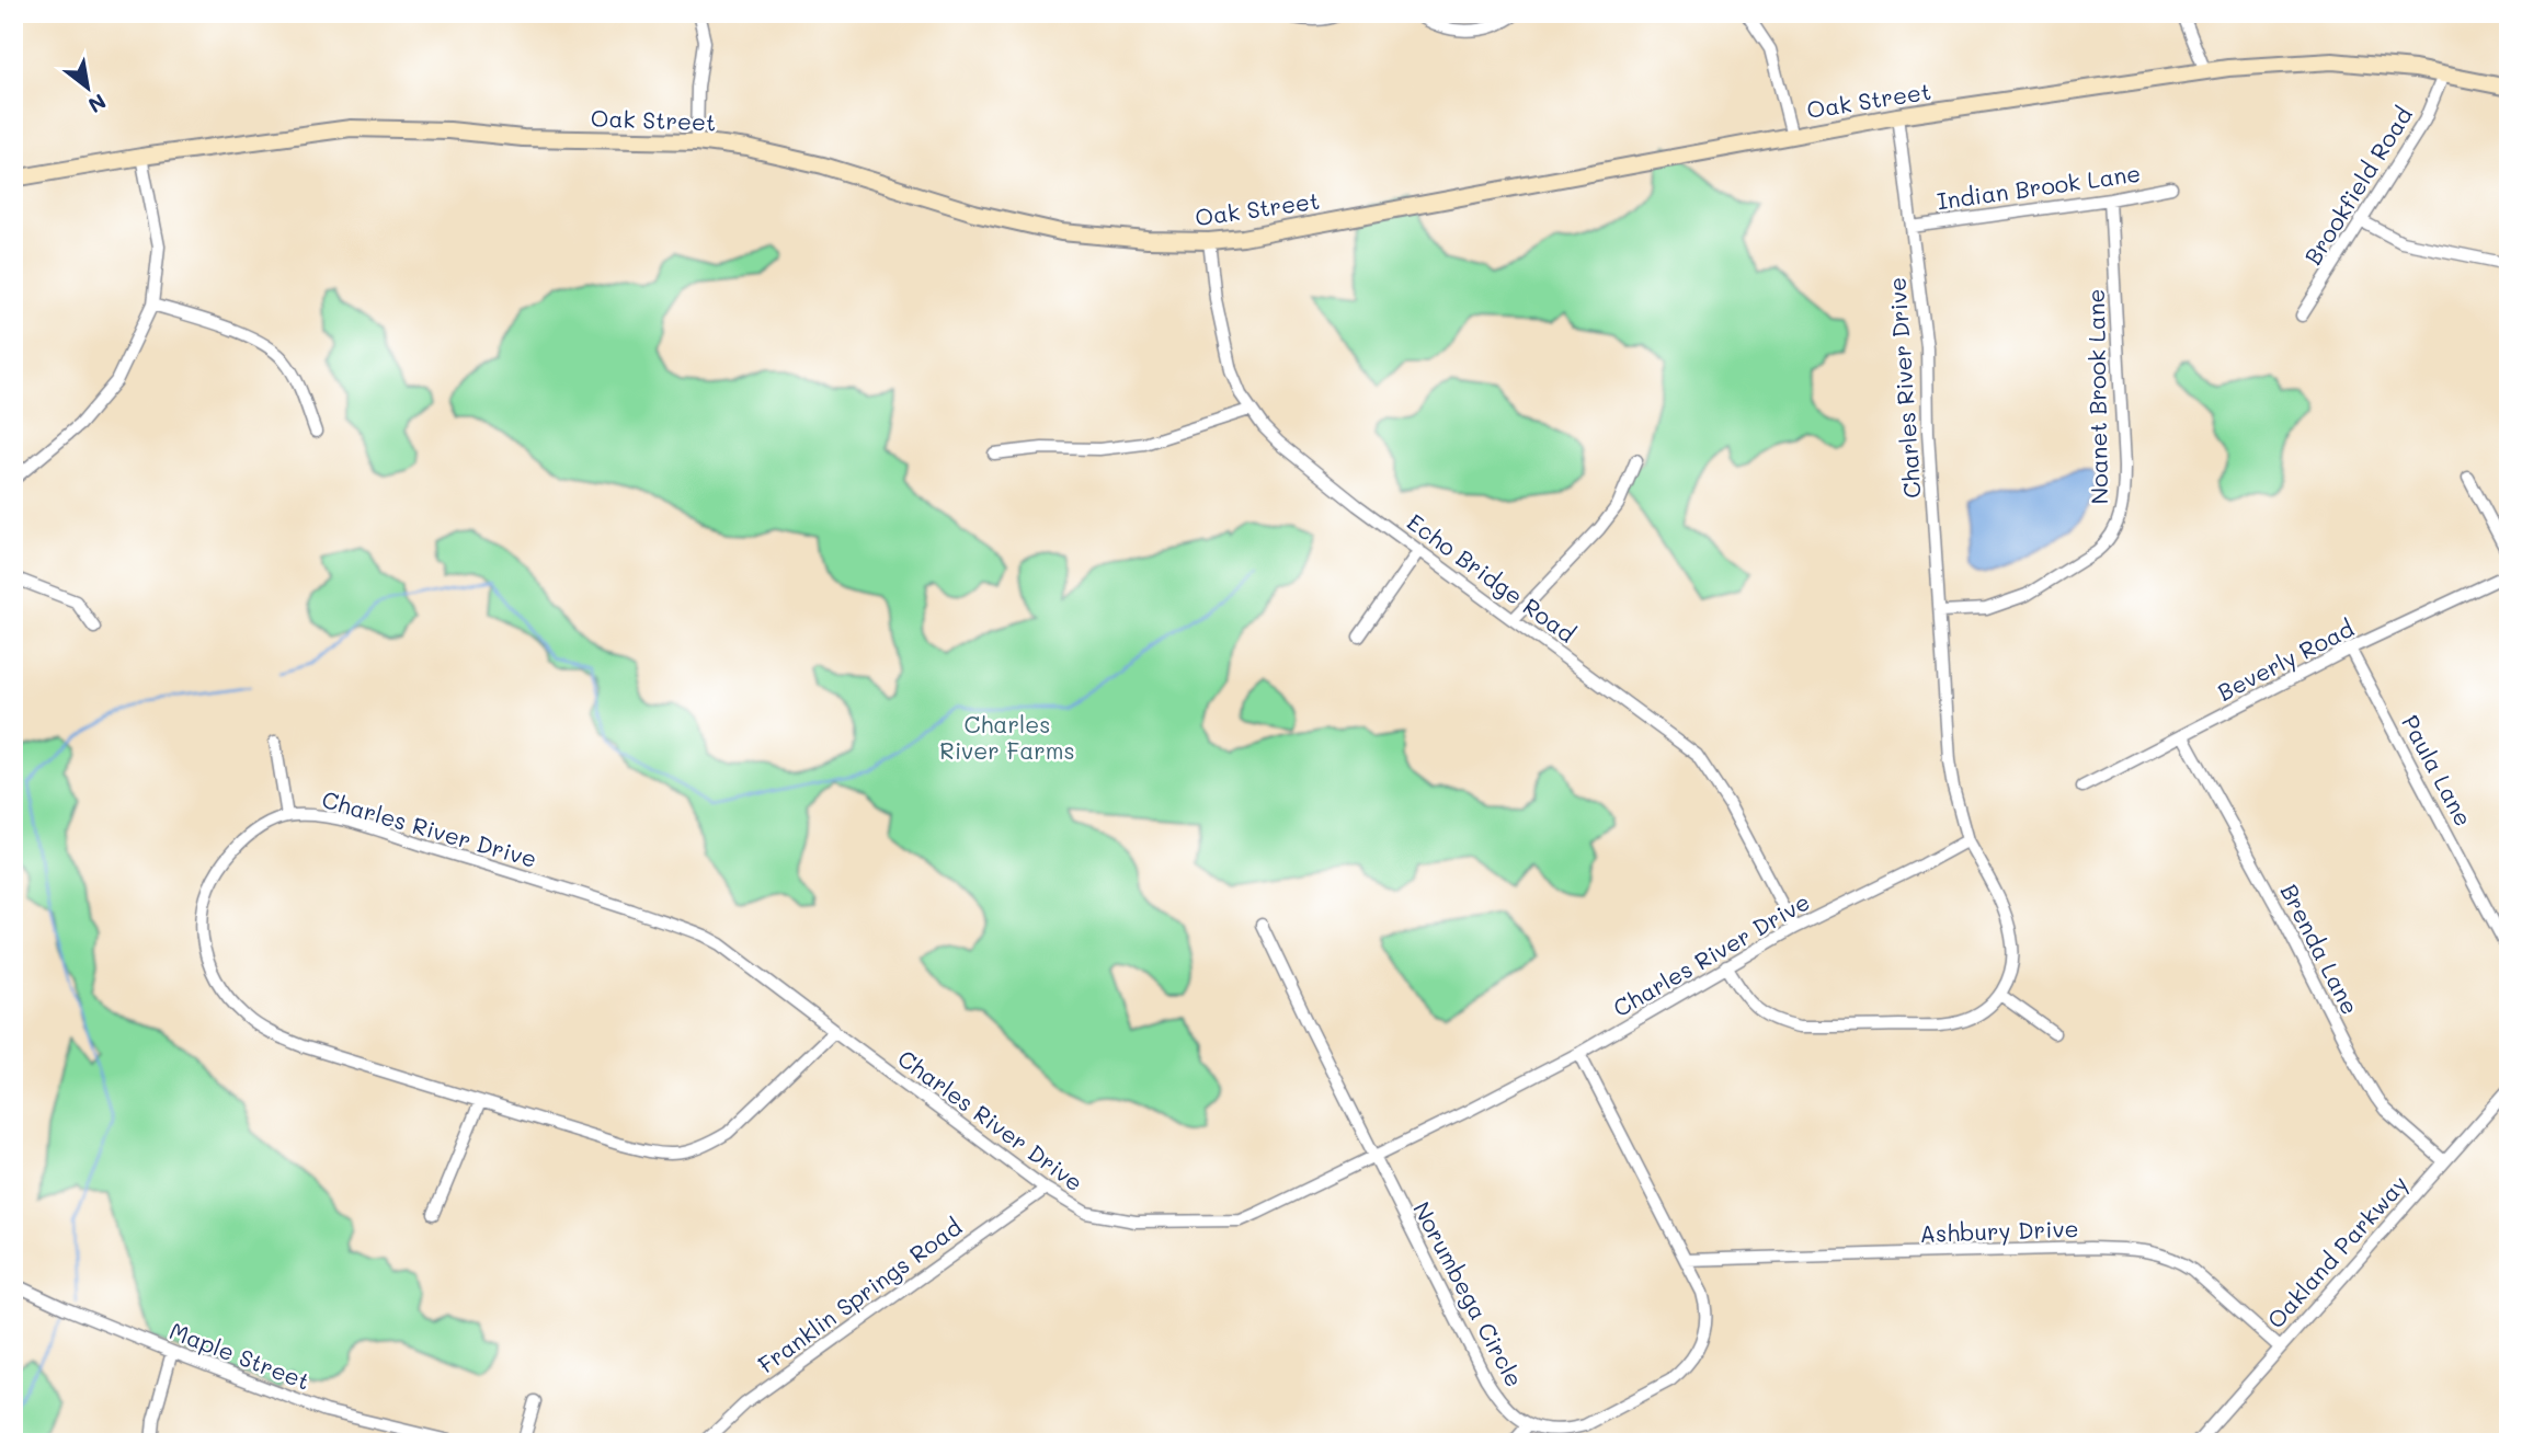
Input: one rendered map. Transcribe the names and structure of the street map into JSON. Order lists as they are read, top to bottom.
{
  "streets": {
    "main road": ["Oak Street"],
    "street": [
      "Brookfield Road",
      "Indian Brook Lane",
      "Charles River Drive",
      "Noanet Brook Lane",
      "Echo Bridge Road",
      "Beverly Road",
      "Paula Lane",
      "Brenda Lane",
      "Ashbury Drive",
      "Oakland Parkway",
      "Norumbega Circle",
      "Franklin Springs Road",
      "Maple Street"
    ]
  },
  "crossings": [
    ["Oak Street", "Brookfield Road"],
    ["Oak Street", "Charles River Drive"],
    ["Oak Street", "Echo Bridge Road"],
    ["Indian Brook Lane", "Charles River Drive"],
    ["Indian Brook Lane", "Noanet Brook Lane"],
    ["Charles River Drive", "Noanet Brook Lane"],
    ["Charles River Drive", "Echo Bridge Road"],
    ["Charles River Drive", "Norumbega Circle"],
    ["Charles River Drive", "Franklin Springs Road"],
    ["Beverly Road", "Paula Lane"],
    ["Beverly Road", "Brenda Lane"],
    ["Brenda Lane", "Oakland Parkway"],
    ["Ashbury Drive", "Oakland Parkway"]
  ],
  "parks": ["Charles River Farms"],
  "north": "bottom right"
}
